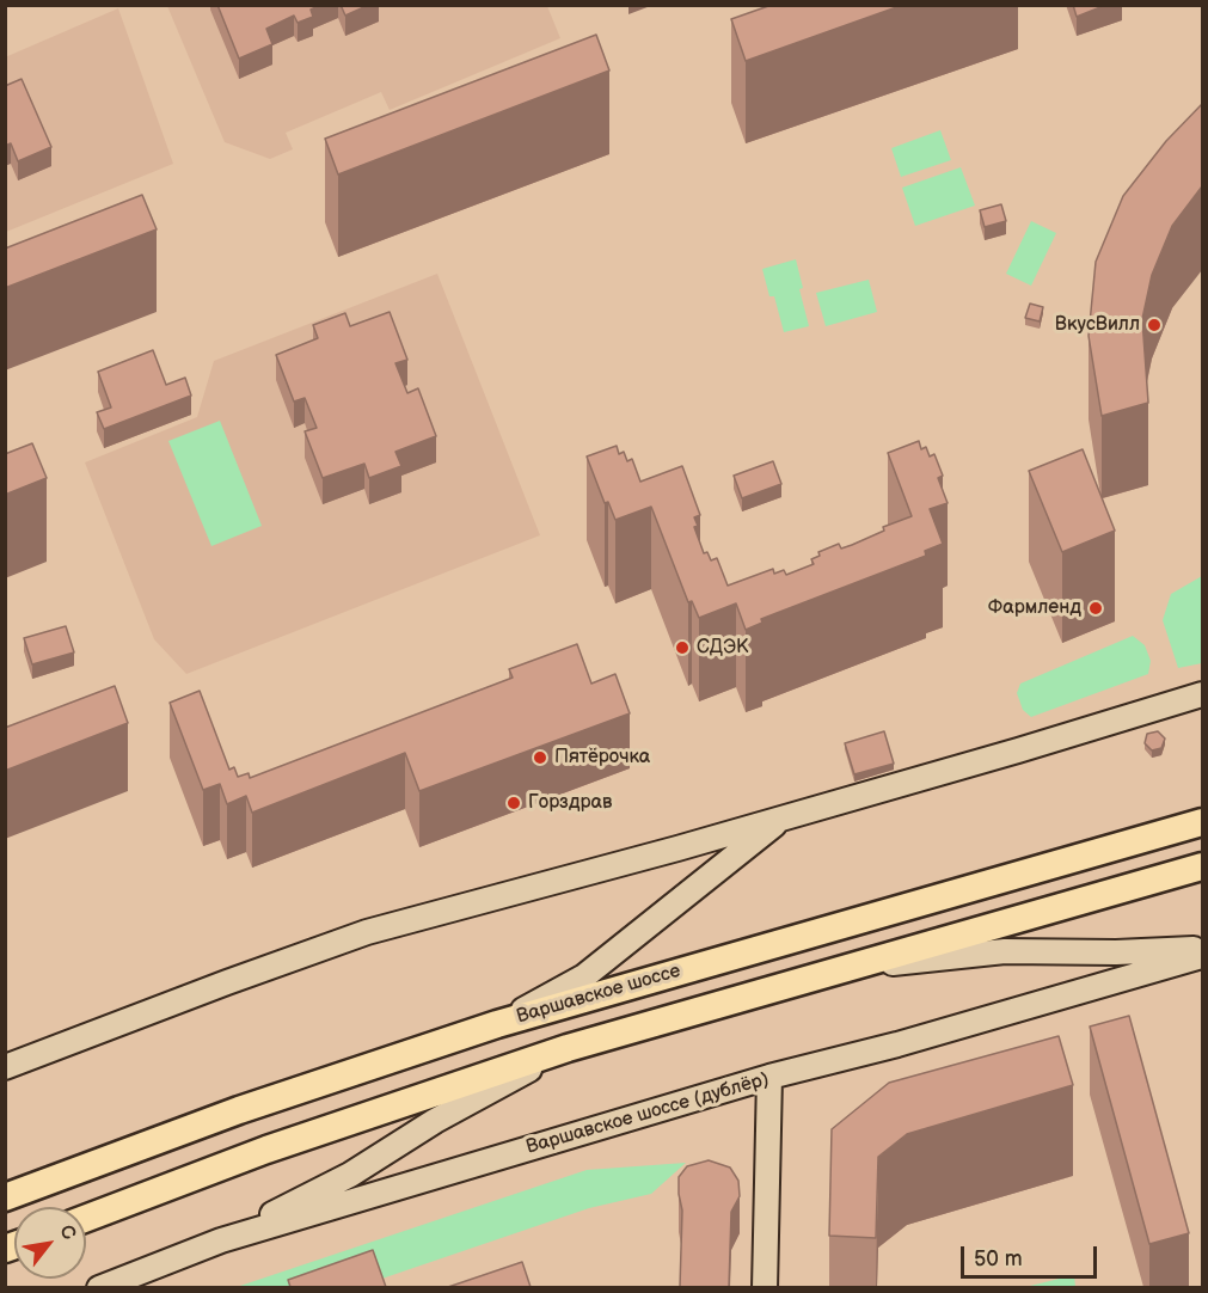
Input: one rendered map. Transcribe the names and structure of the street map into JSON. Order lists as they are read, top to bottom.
{
  "streets": {
    "main road": ["Варшавское шоссе", "Варшавское шоссе (дублёр)"]
  },
  "places": [
    "ВкусВилл",
    "Фармленд",
    "СДЭК",
    "Пятёрочка",
    "Горздрав"
  ],
  "scale_bar": "50 m",
  "north": "top right"
}
